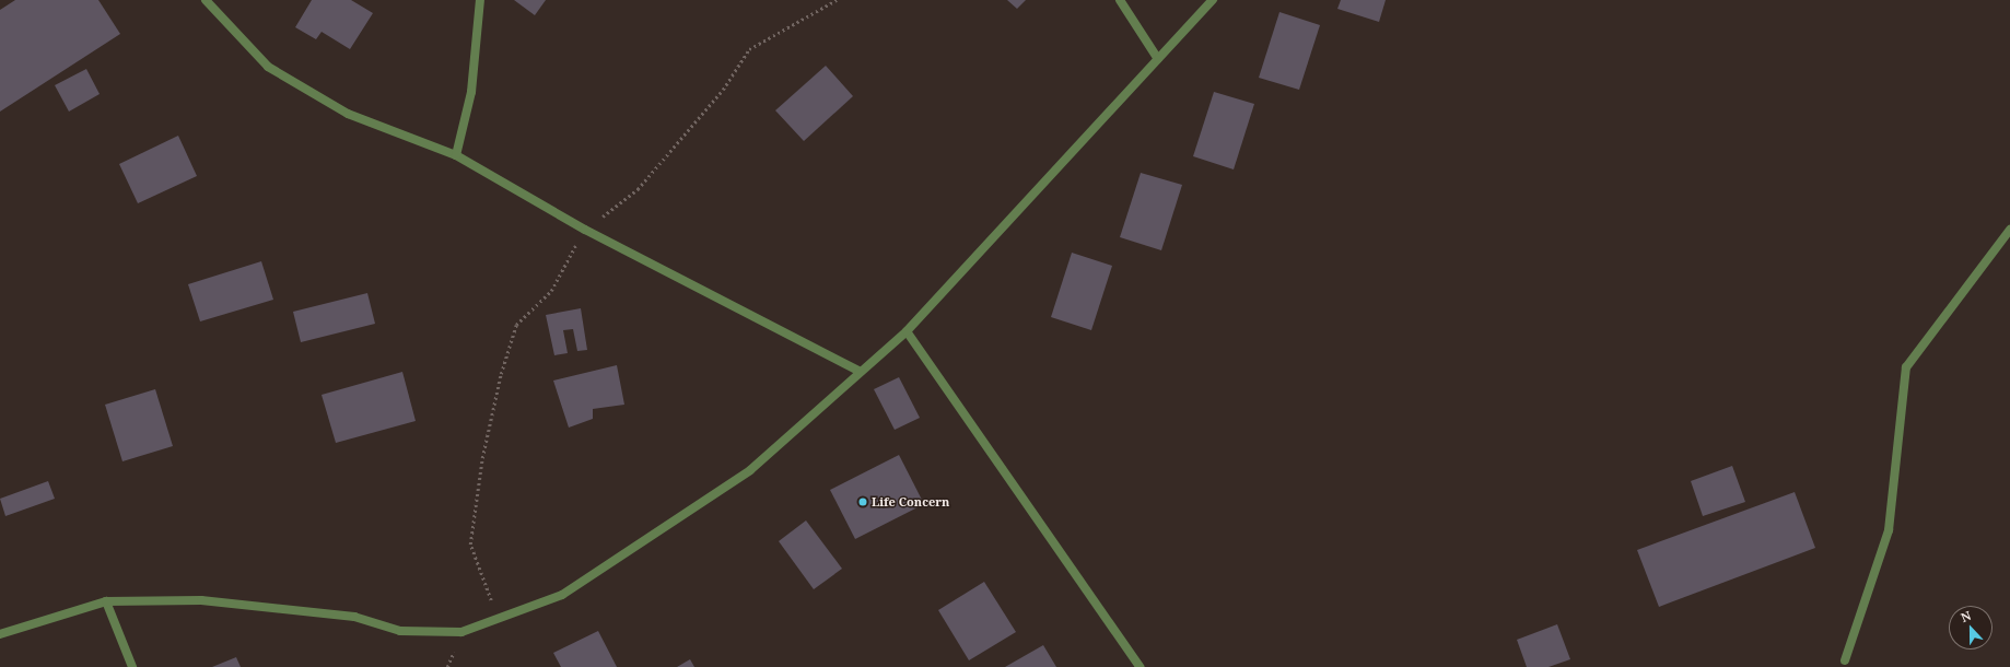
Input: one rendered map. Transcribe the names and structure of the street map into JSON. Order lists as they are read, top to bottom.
{
  "places": ["Life Concern"],
  "north": "top"
}
